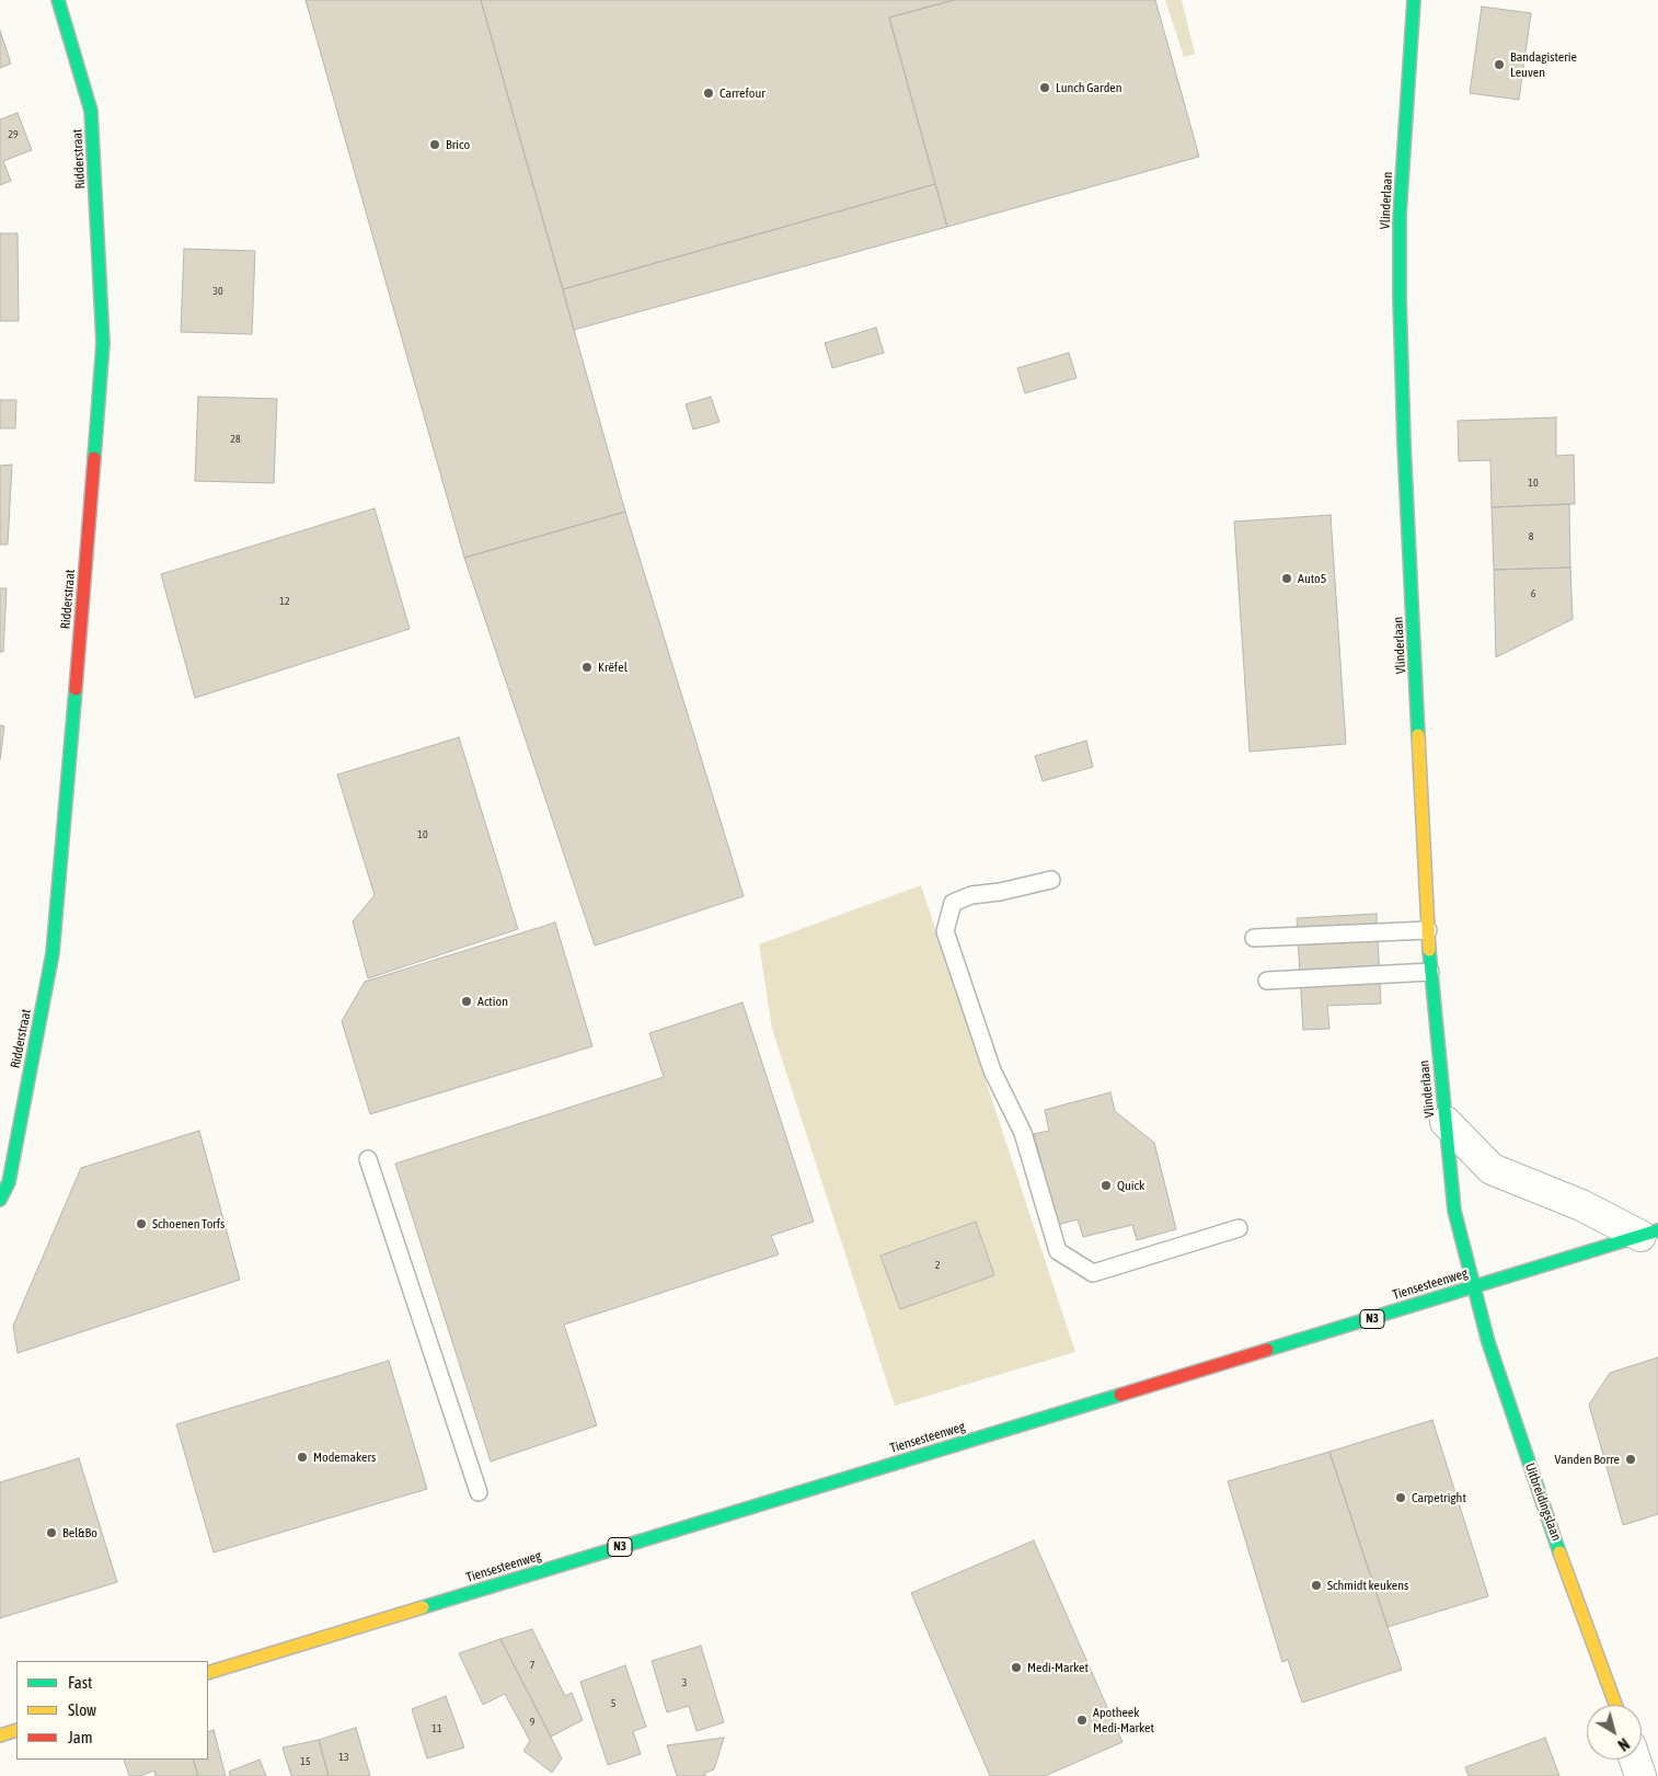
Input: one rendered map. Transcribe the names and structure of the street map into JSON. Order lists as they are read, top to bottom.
{
  "streets": {
    "street": [
      "Ridderstraat",
      "Vlinderlaan",
      "Tiensesteenweg",
      "N3",
      "Uitbreidingslaan"
    ]
  },
  "crossings": [
    ["Vlinderlaan", "Tiensesteenweg"],
    ["Vlinderlaan", "Uitbreidingslaan"],
    ["Tiensesteenweg", "Uitbreidingslaan"]
  ],
  "places": [
    "Bandagisterie Leuven",
    "Lunch Garden",
    "Carrefour",
    "Brico",
    "Auto5",
    "Krëfel",
    "Action",
    "Quick",
    "Schoenen Torfs",
    "Modemakers",
    "Vanden Borre",
    "Carpetright",
    "Bel&Bo",
    "Schmidt keukens",
    "Medi-Market",
    "Apotheek Medi-Market"
  ],
  "house_numbers": [
    "29",
    "30",
    "28",
    "10",
    "8",
    "6",
    "12",
    "10",
    "2",
    "7",
    "3",
    "5",
    "9",
    "11",
    "13",
    "15"
  ],
  "legend": ["Fast", "Slow", "Jam"],
  "north": "bottom right"
}
